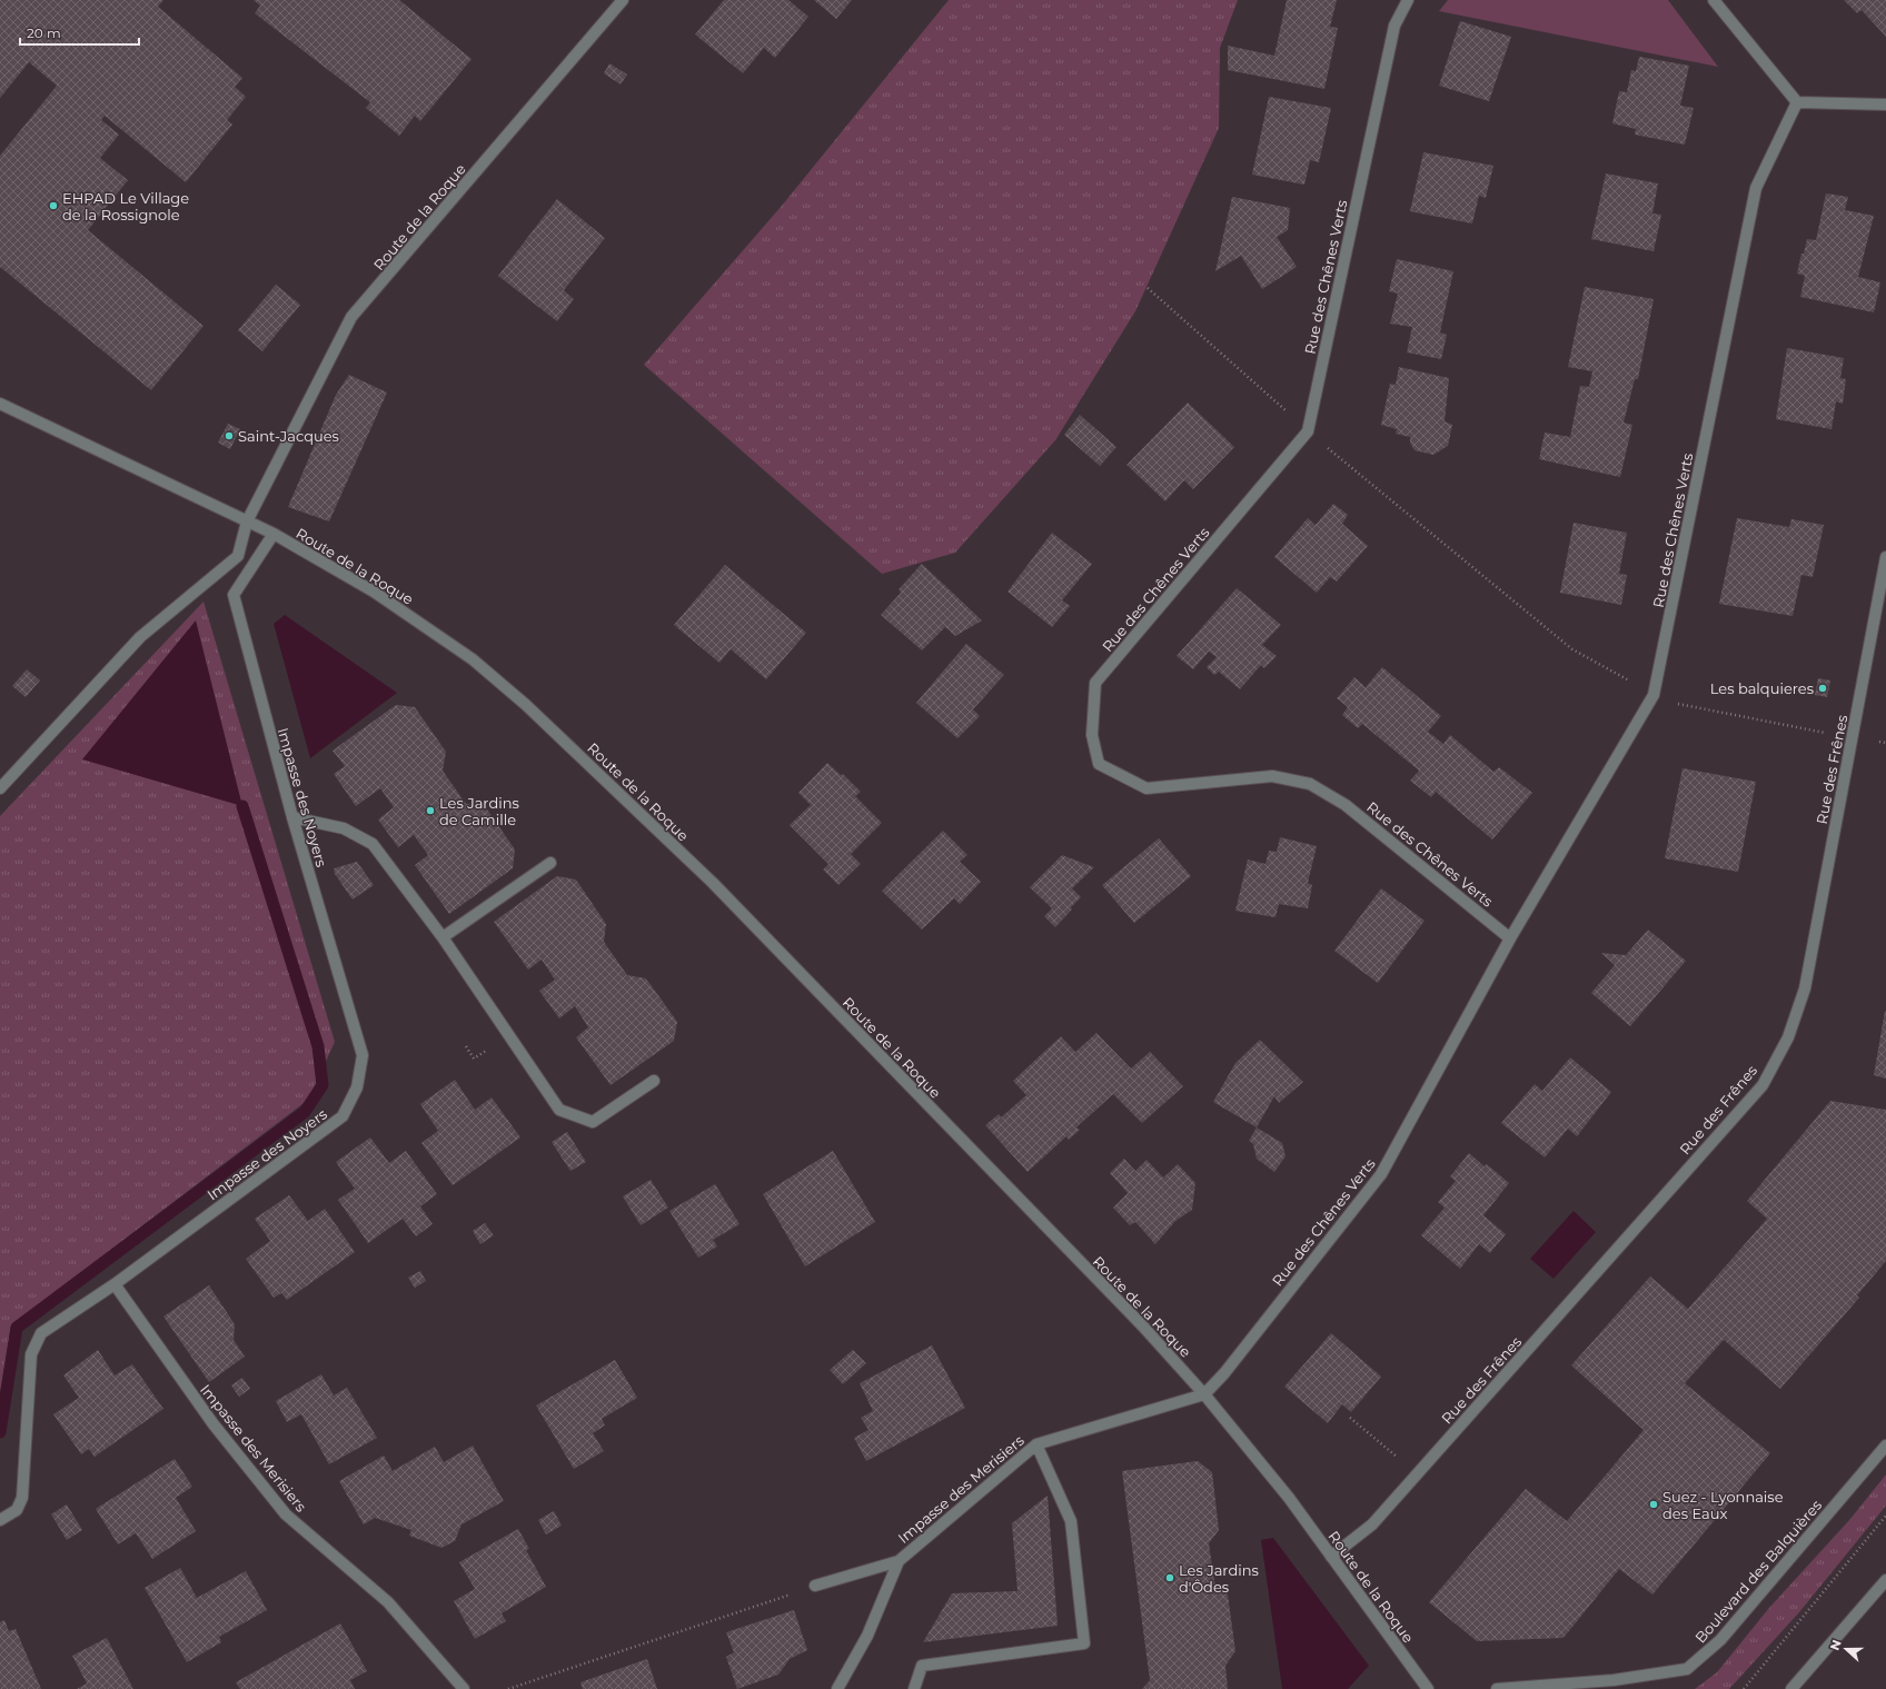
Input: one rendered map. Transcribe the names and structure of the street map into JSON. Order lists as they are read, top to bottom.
{
  "streets": {
    "street": [
      "Route de la Roque",
      "Rue des Chênes Verts",
      "Rue des Frênes",
      "Impasse des Noyers",
      "Impasse des Merisiers",
      "Boulevard des Balquières"
    ]
  },
  "crossings": [
    ["Route de la Roque", "Rue des Chênes Verts"],
    ["Route de la Roque", "Rue des Frênes"],
    ["Route de la Roque", "Impasse des Noyers"],
    ["Route de la Roque", "Impasse des Merisiers"],
    ["Rue des Chênes Verts", "Impasse des Merisiers"],
    ["Impasse des Noyers", "Impasse des Merisiers"]
  ],
  "places": [
    "EHPAD Le Village de la Rossignole",
    "Saint-Jacques",
    "Les balquieres",
    "Les Jardins de Camille",
    "Suez - Lyonnaise des Eaux",
    "Les Jardins d'Ôdes"
  ],
  "scale_bar": "20 m",
  "north": "left"
}
